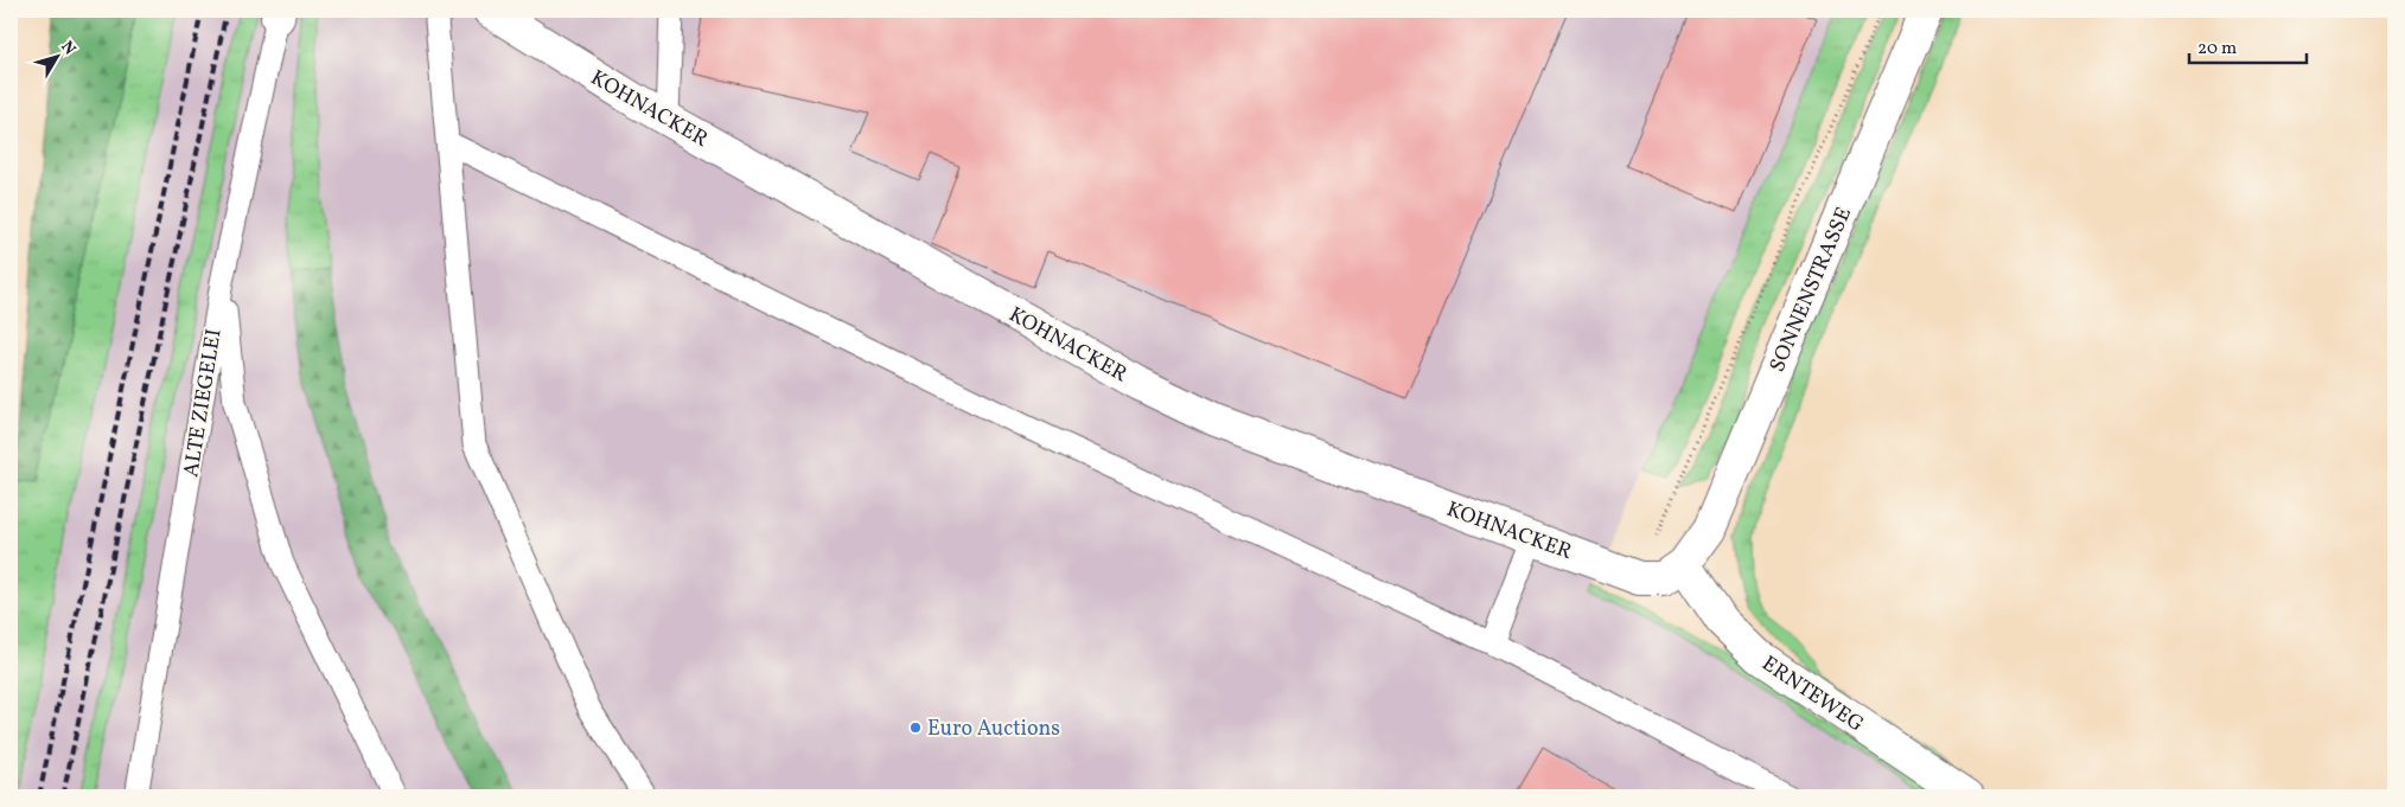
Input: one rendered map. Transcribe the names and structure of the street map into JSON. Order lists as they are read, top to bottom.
{
  "streets": {
    "street": ["KOHNACKER", "SONNENSTRASSE", "ERNTEWEG"],
    "lane": ["ALTE ZIEGELEI"]
  },
  "crossings": [
    ["KOHNACKER", "SONNENSTRASSE"],
    ["KOHNACKER", "ERNTEWEG"],
    ["SONNENSTRASSE", "ERNTEWEG"]
  ],
  "places": ["Euro Auctions"],
  "scale_bar": "20 m",
  "north": "top right"
}
